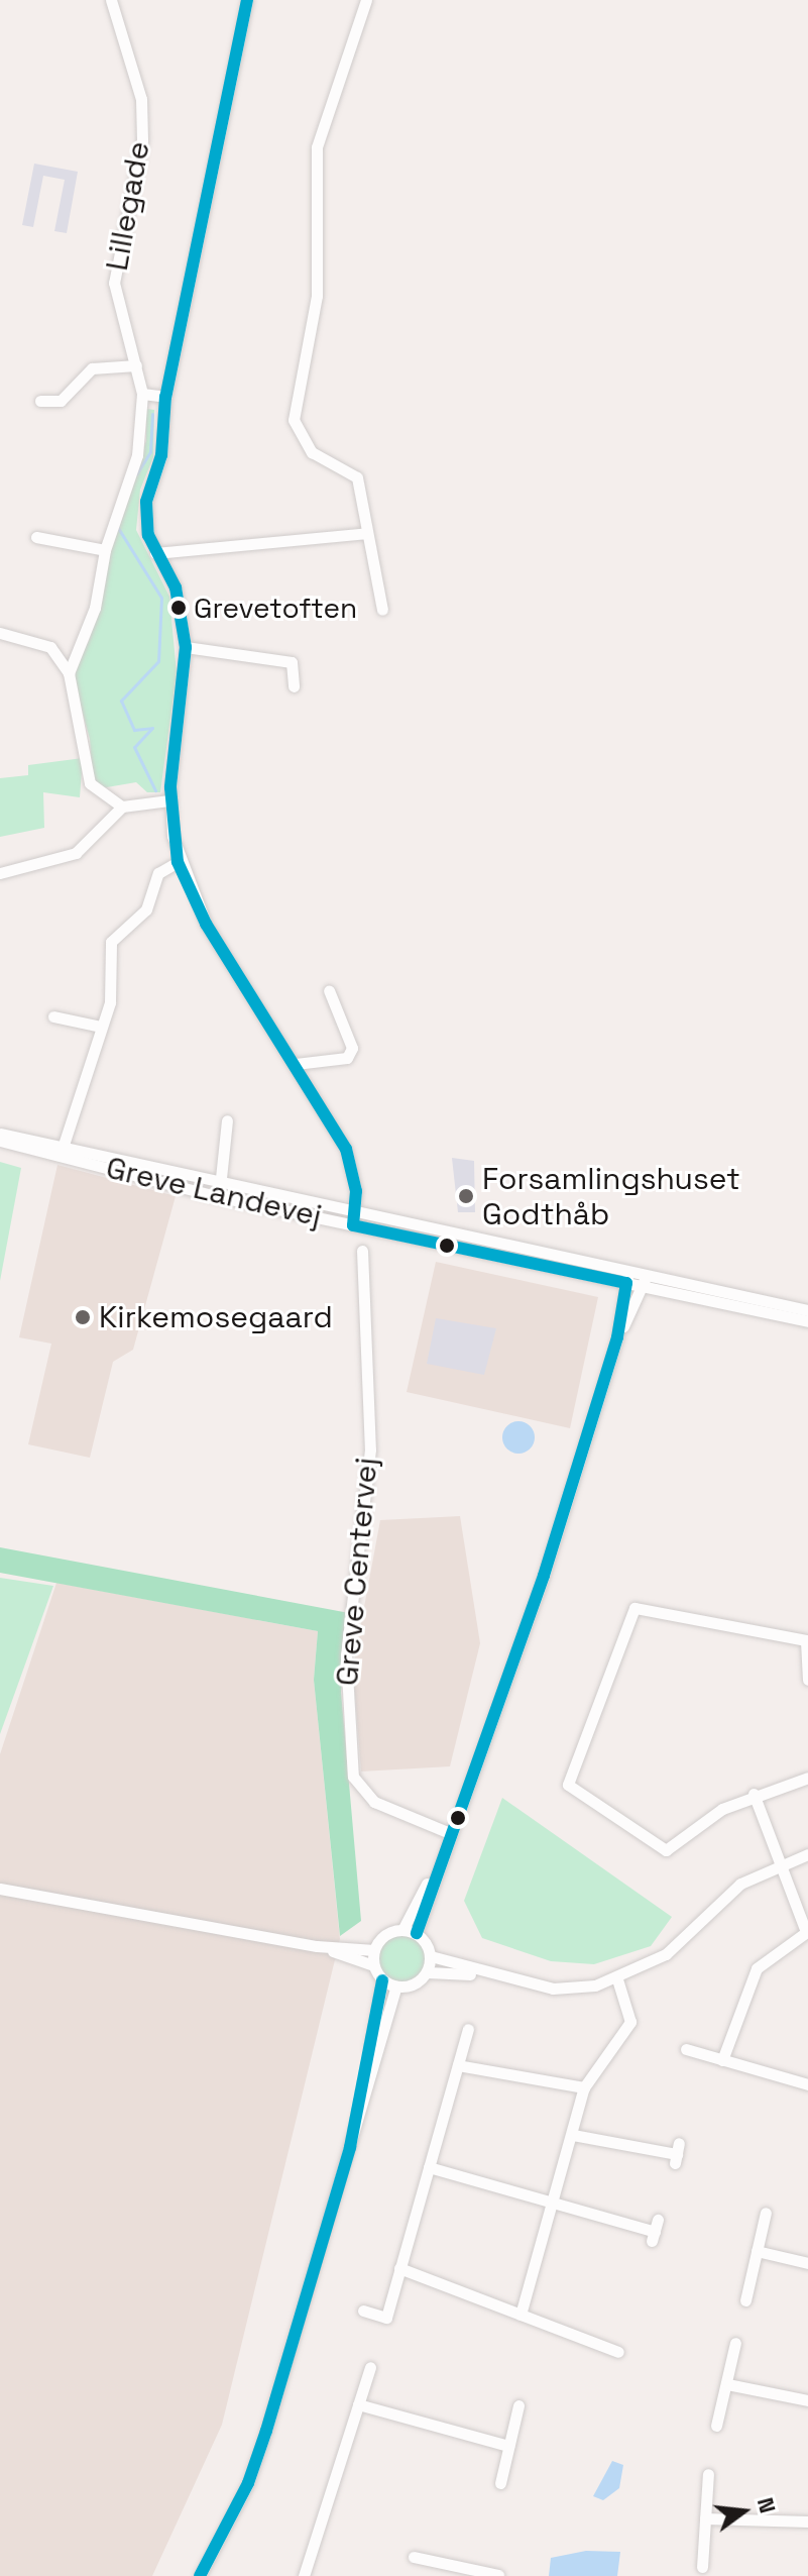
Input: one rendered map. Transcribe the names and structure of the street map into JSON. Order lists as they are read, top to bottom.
{
  "streets": {
    "street": ["Lillegade", "Greve Landevej", "Greve Centervej"]
  },
  "places": ["Grevetoften", "Forsamlingshuset Godthåb", "Kirkemosegaard"],
  "north": "right"
}
